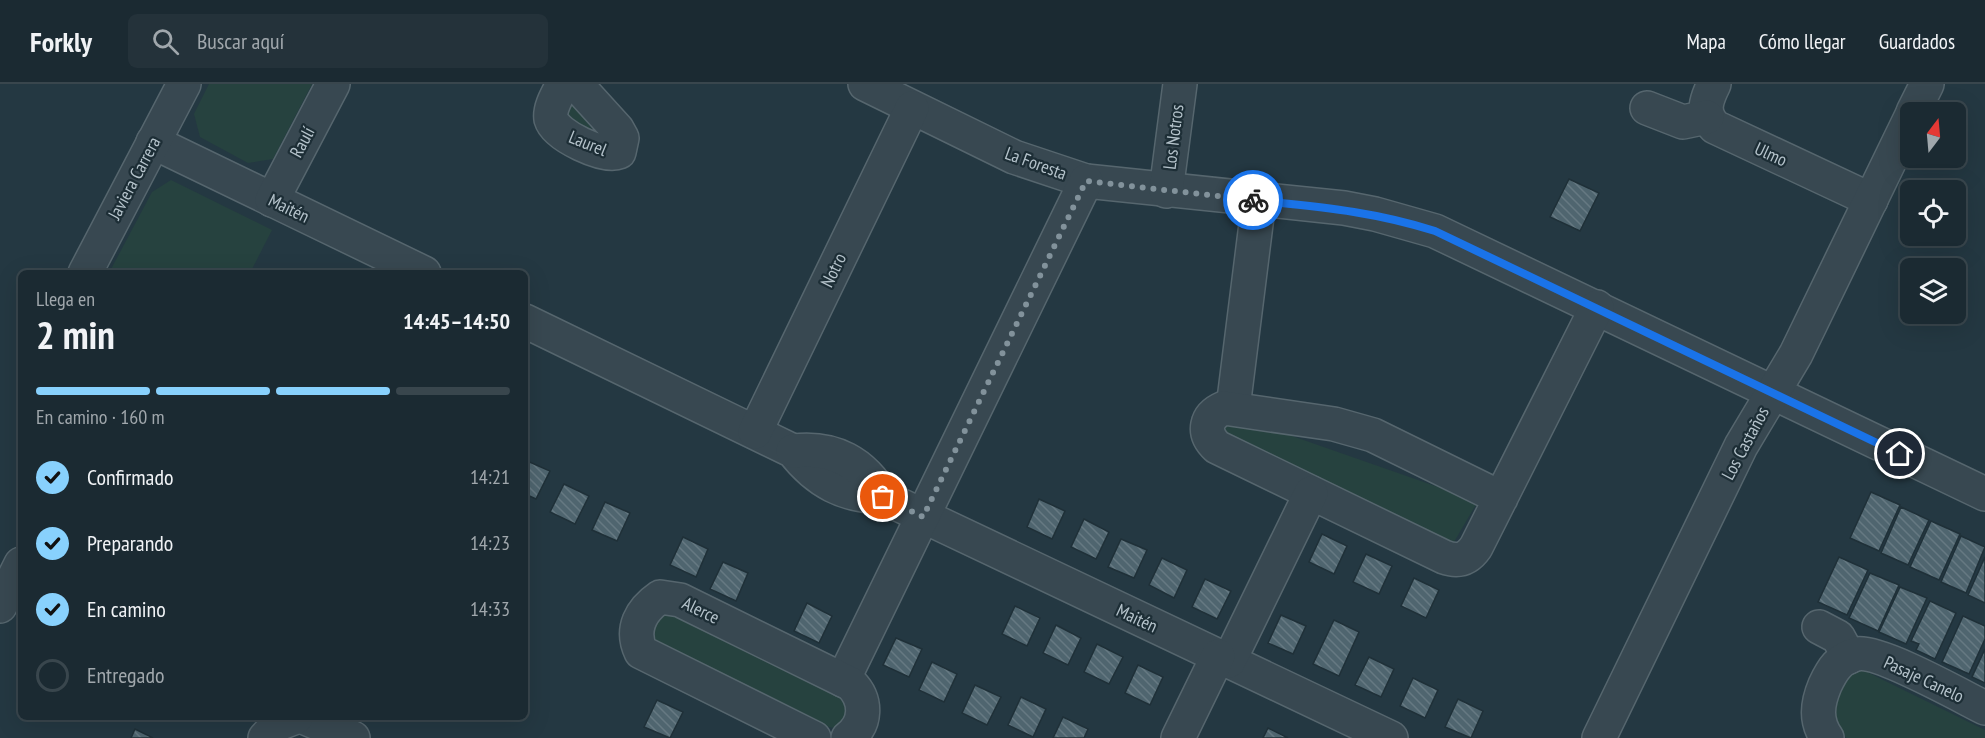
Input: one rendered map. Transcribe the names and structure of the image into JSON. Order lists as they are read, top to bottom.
{
  "streets": {
    "street": [
      "Los Notros",
      "Raulí",
      "Laurel",
      "Ulmo",
      "La Foresta",
      "Javiera Carrera",
      "Maitén",
      "Notro",
      "Los Castaños",
      "Alerce",
      "Pasaje Canelo"
    ]
  },
  "crossings": [
    ["Los Notros", "La Foresta"],
    ["Raulí", "Maitén"],
    ["Ulmo", "Los Castaños"],
    ["La Foresta", "Notro"],
    ["La Foresta", "Los Castaños"],
    ["Javiera Carrera", "Maitén"],
    ["Maitén", "Notro"]
  ],
  "north": "top",
  "page": {
    "header": "Forkly",
    "search": "Buscar aquí",
    "nav": ["Mapa", "Cómo llegar", "Guardados"],
    "heading": ["2 min", "Llega en", "14:45–14:50"],
    "bar": "En camino · 160 m",
    "list": [
      ["Confirmado", "14:21"],
      ["Preparando", "14:23"],
      ["En camino", "14:33"],
      "Entregado"
    ]
  }
}
